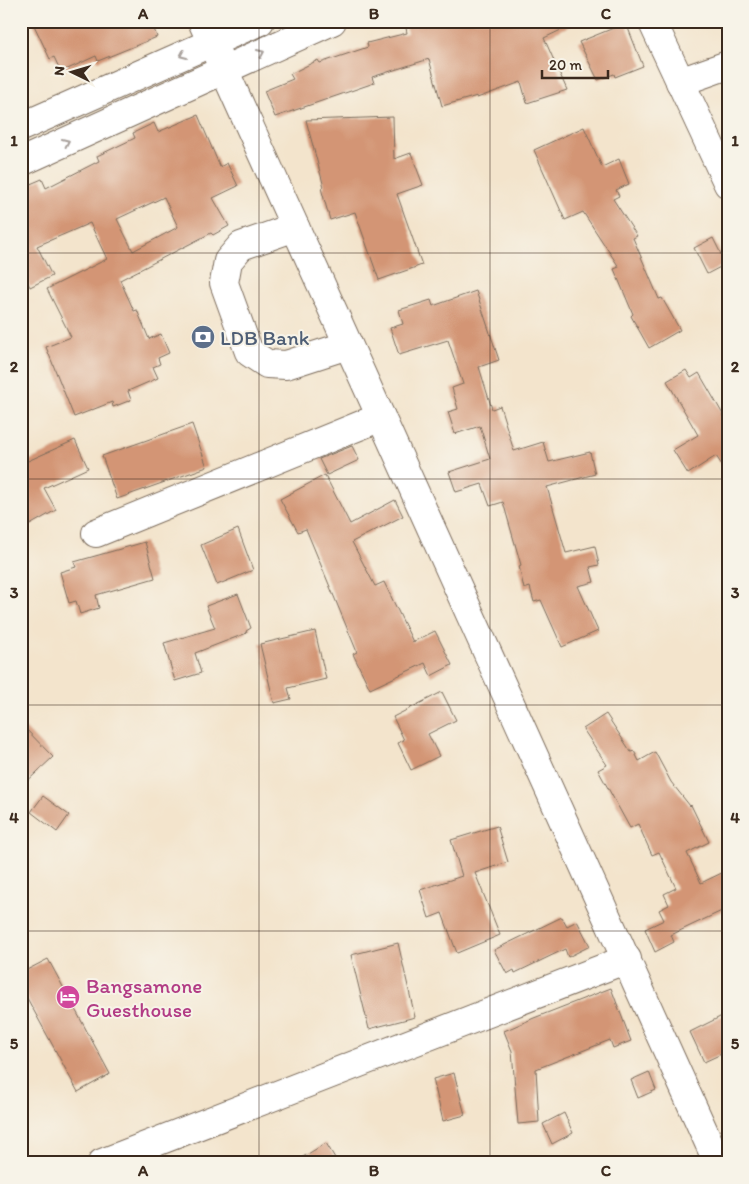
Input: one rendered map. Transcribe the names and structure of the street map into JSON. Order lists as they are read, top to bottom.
{
  "places": {
    "bank": ["LDB Bank"],
    "hotel": ["Bangsamone Guesthouse"]
  },
  "scale_bar": "20 m",
  "north": "left",
  "grid": {
    "columns": ["A", "B", "C"],
    "rows": [
      "1",
      "2",
      "3",
      "4",
      "5"
    ]
  }
}
